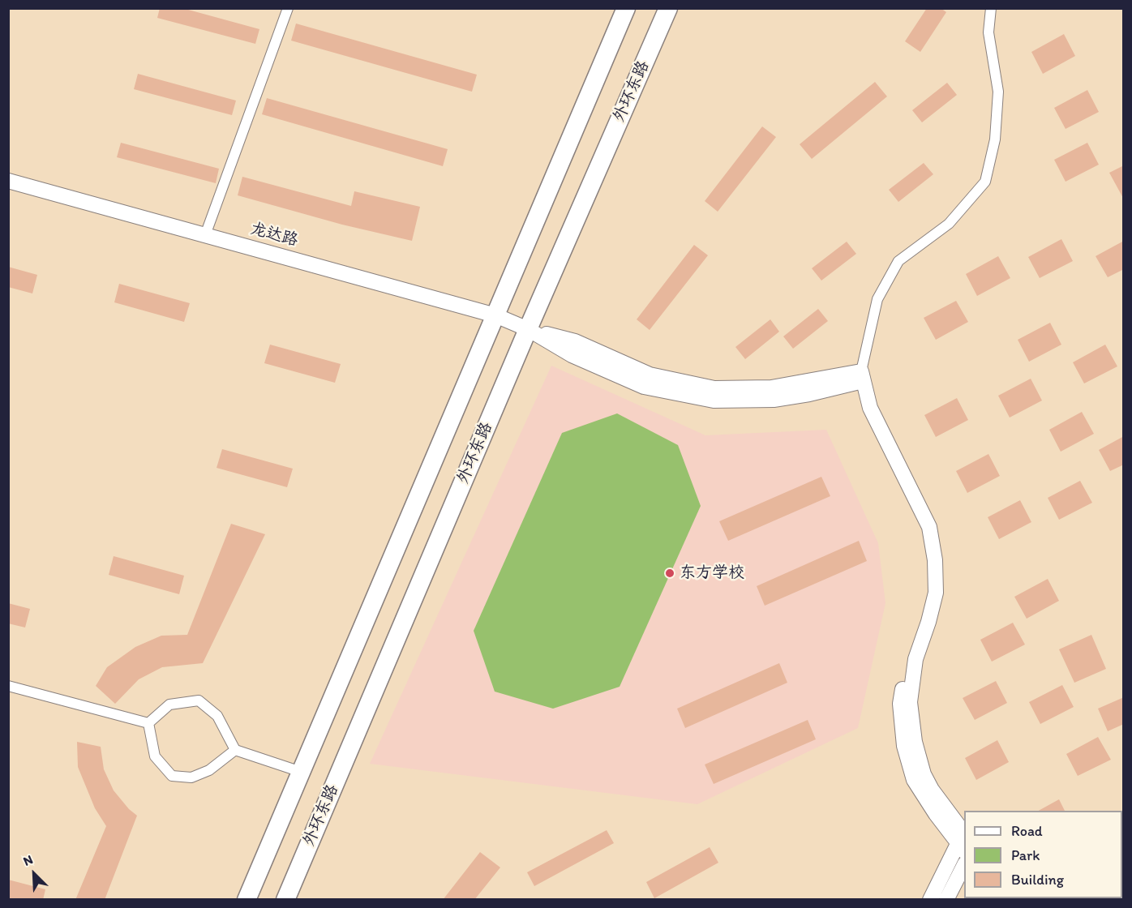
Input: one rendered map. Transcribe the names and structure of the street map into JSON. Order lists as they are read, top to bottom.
{
  "streets": {
    "highway": ["外环东路"],
    "street": ["龙达路"]
  },
  "crossings": [
    ["外环东路", "龙达路"]
  ],
  "places": ["东方学校"],
  "legend": ["Road", "Park", "Building"],
  "north": "top left"
}
